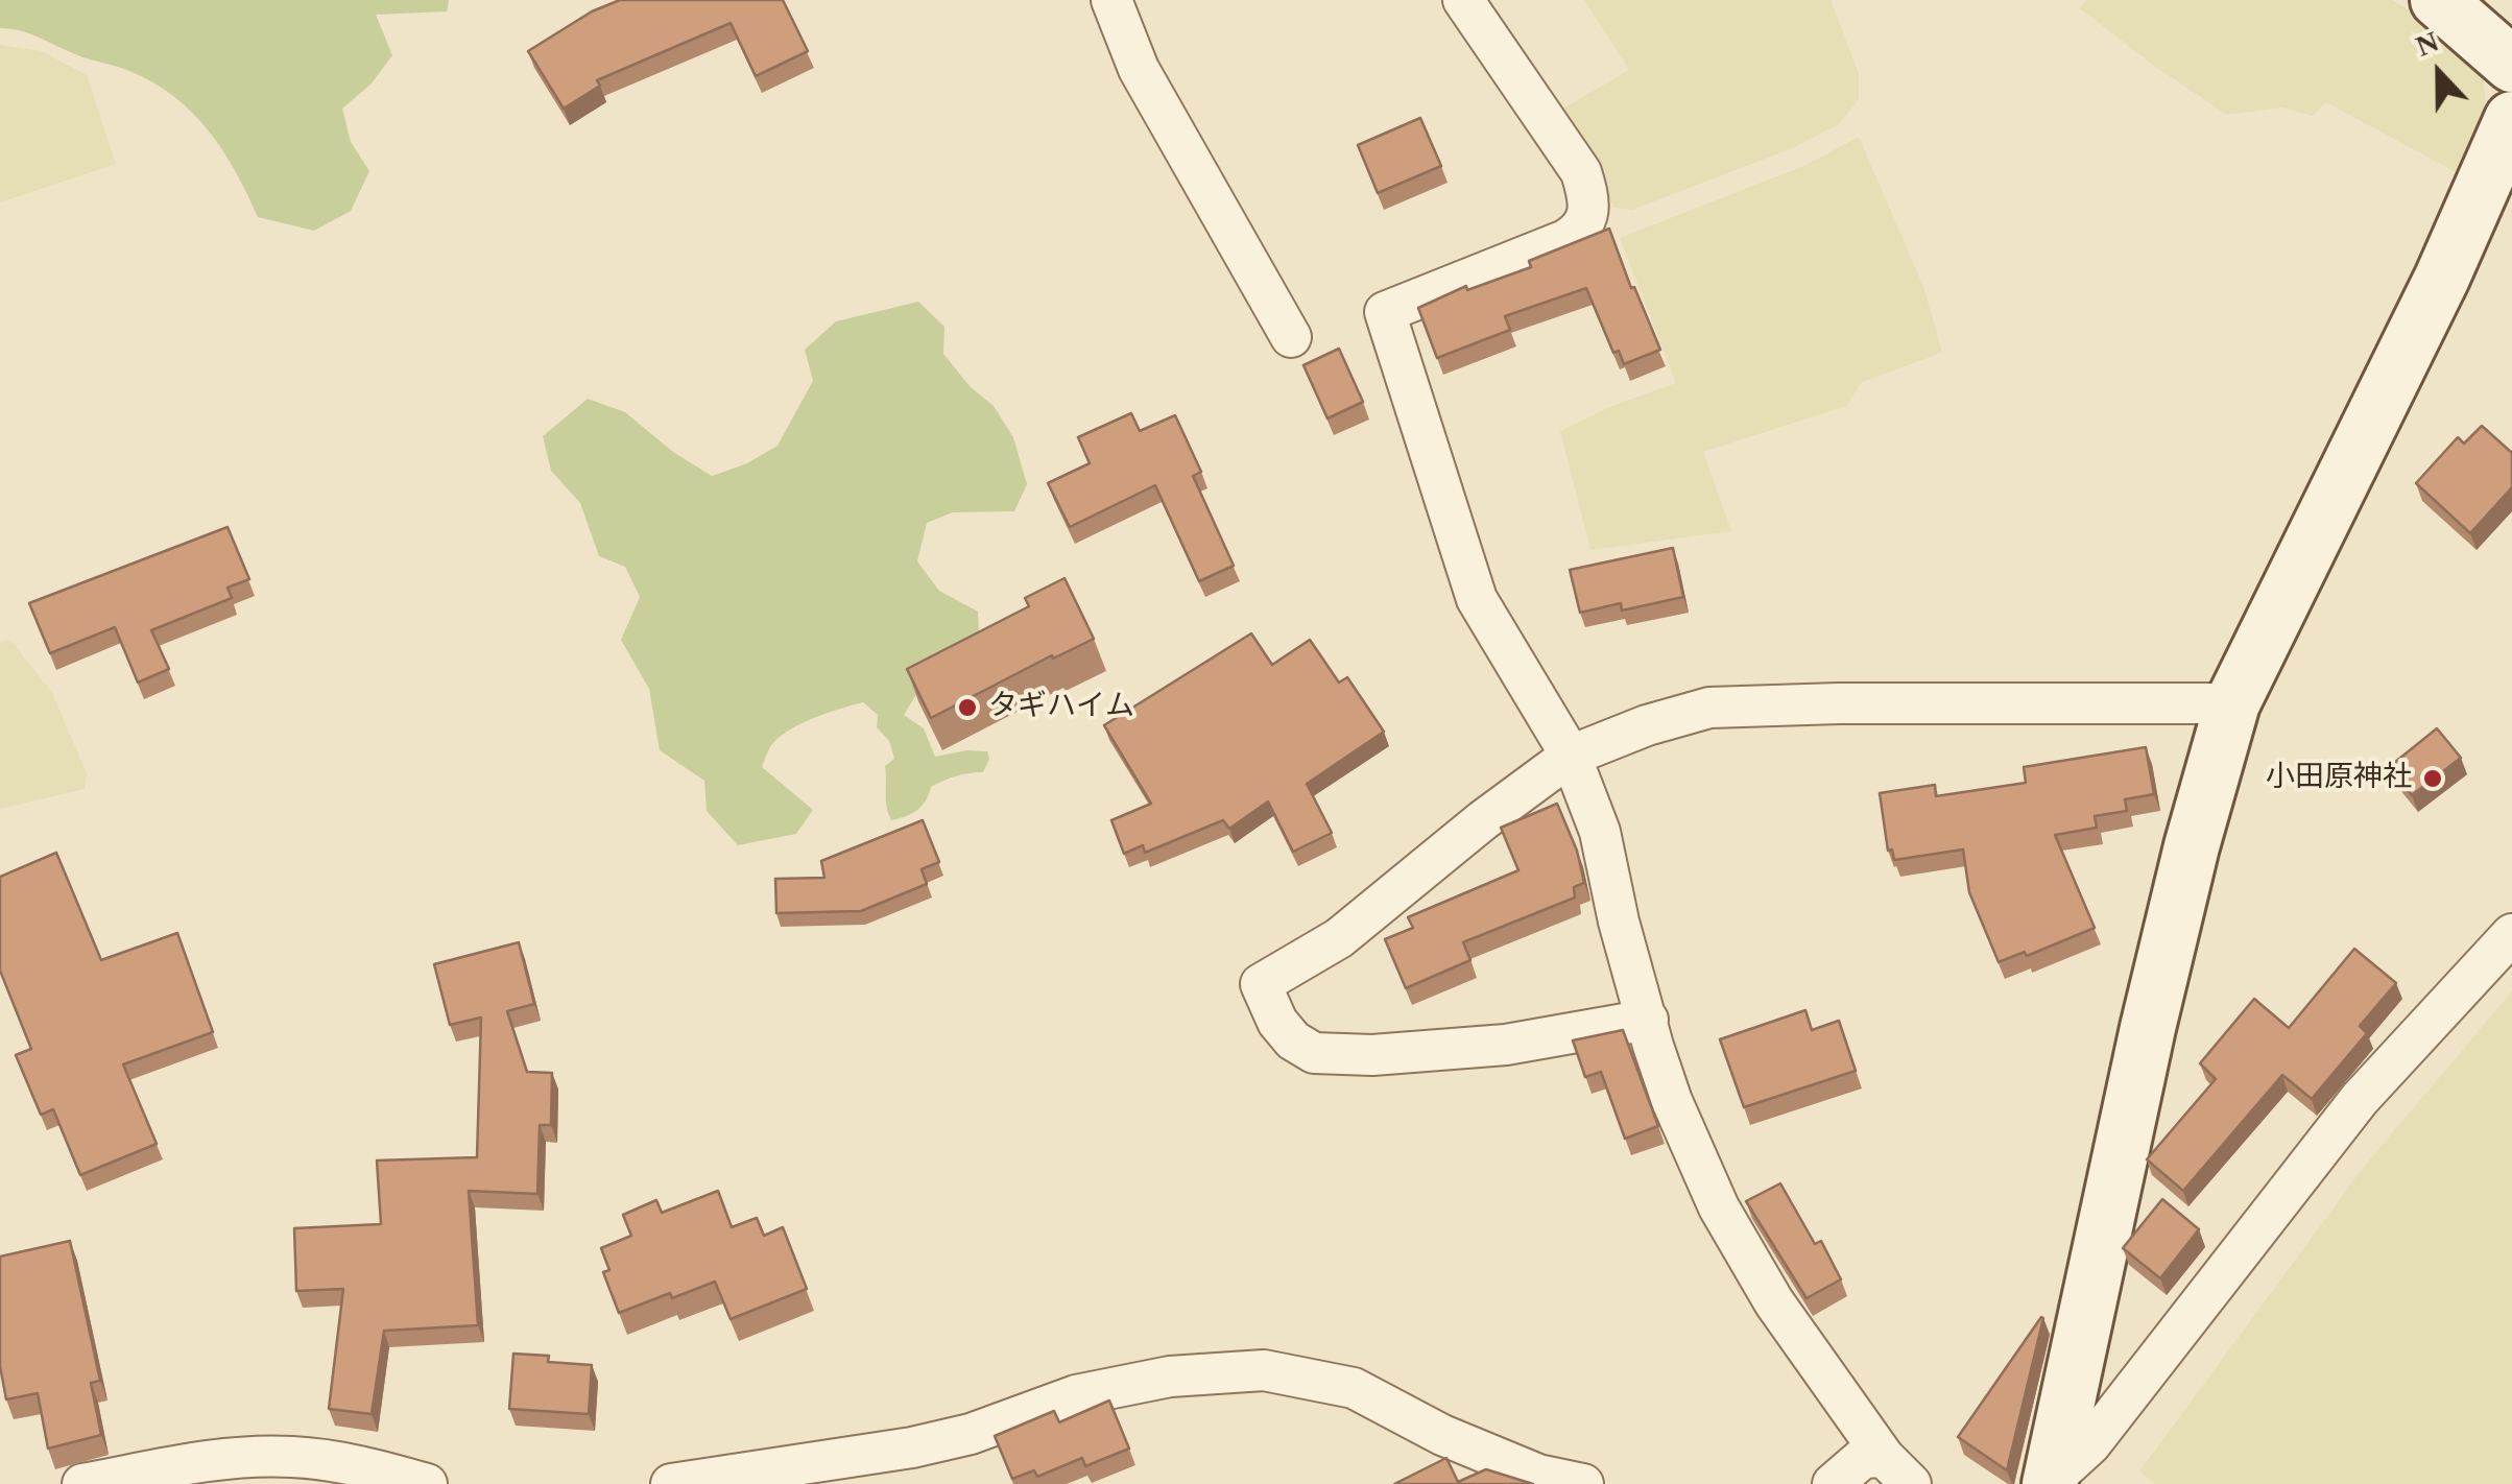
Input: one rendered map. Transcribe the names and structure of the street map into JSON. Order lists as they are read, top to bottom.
{
  "places": ["タギハイム", "小田原神社"],
  "north": "top"
}
